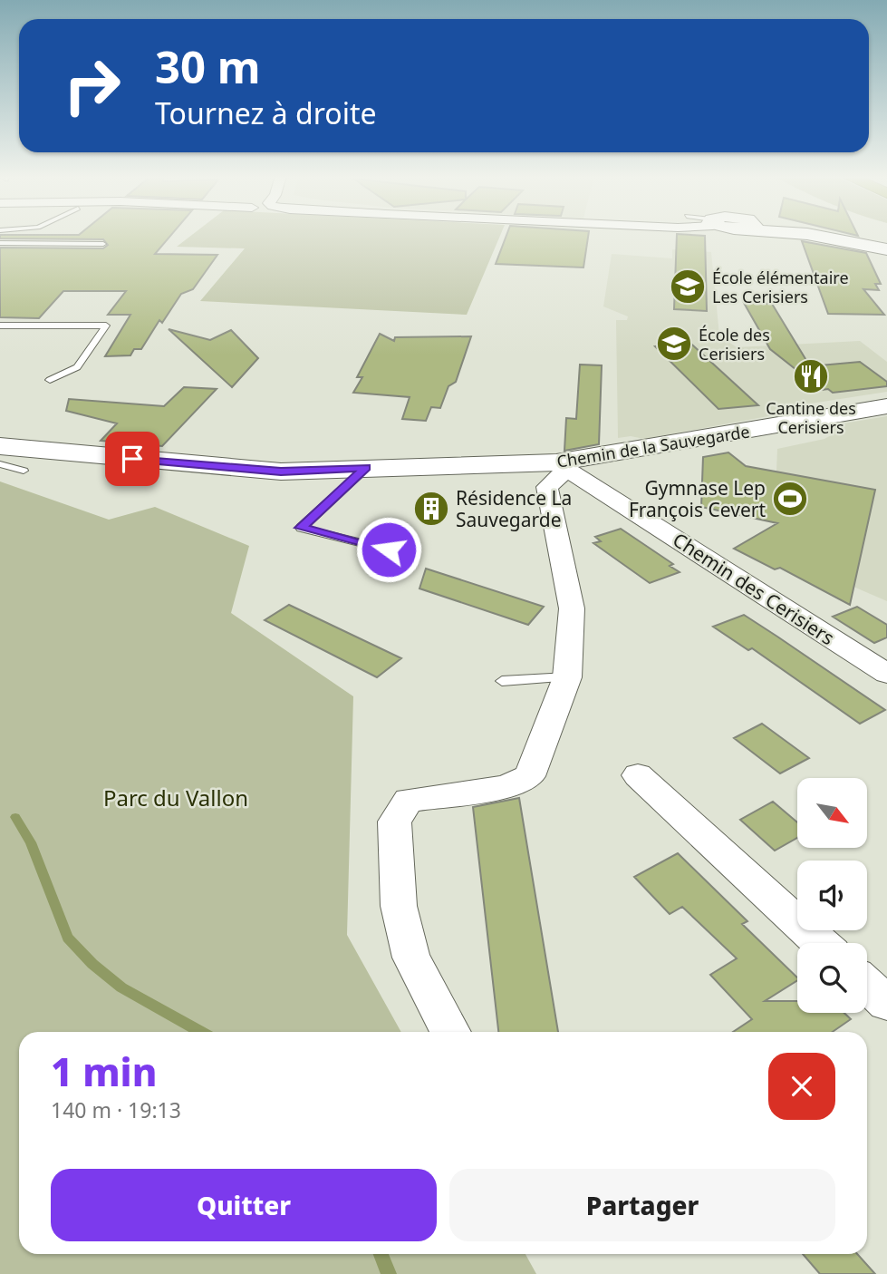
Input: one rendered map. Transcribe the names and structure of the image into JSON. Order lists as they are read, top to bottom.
{
  "streets": {
    "street": ["Chemin de la Sauvegarde", "Chemin des Cerisiers"]
  },
  "crossings": [
    ["Chemin de la Sauvegarde", "Chemin des Cerisiers"]
  ],
  "parks": ["Parc du Vallon"],
  "places": {
    "school or university": ["École élémentaire Les Cerisiers", "École des Cerisiers"],
    "restaurant": ["Cantine des Cerisiers"],
    "sports": ["Gymnase Lep François Cevert"],
    "building": ["Résidence La Sauvegarde"]
  },
  "north": "bottom right",
  "page": {
    "turn": ["30 m", "Tournez à droite"],
    "heading": ["1 min", "140 m · 19:13"],
    "buttons": ["Quitter", "Partager"]
  }
}
